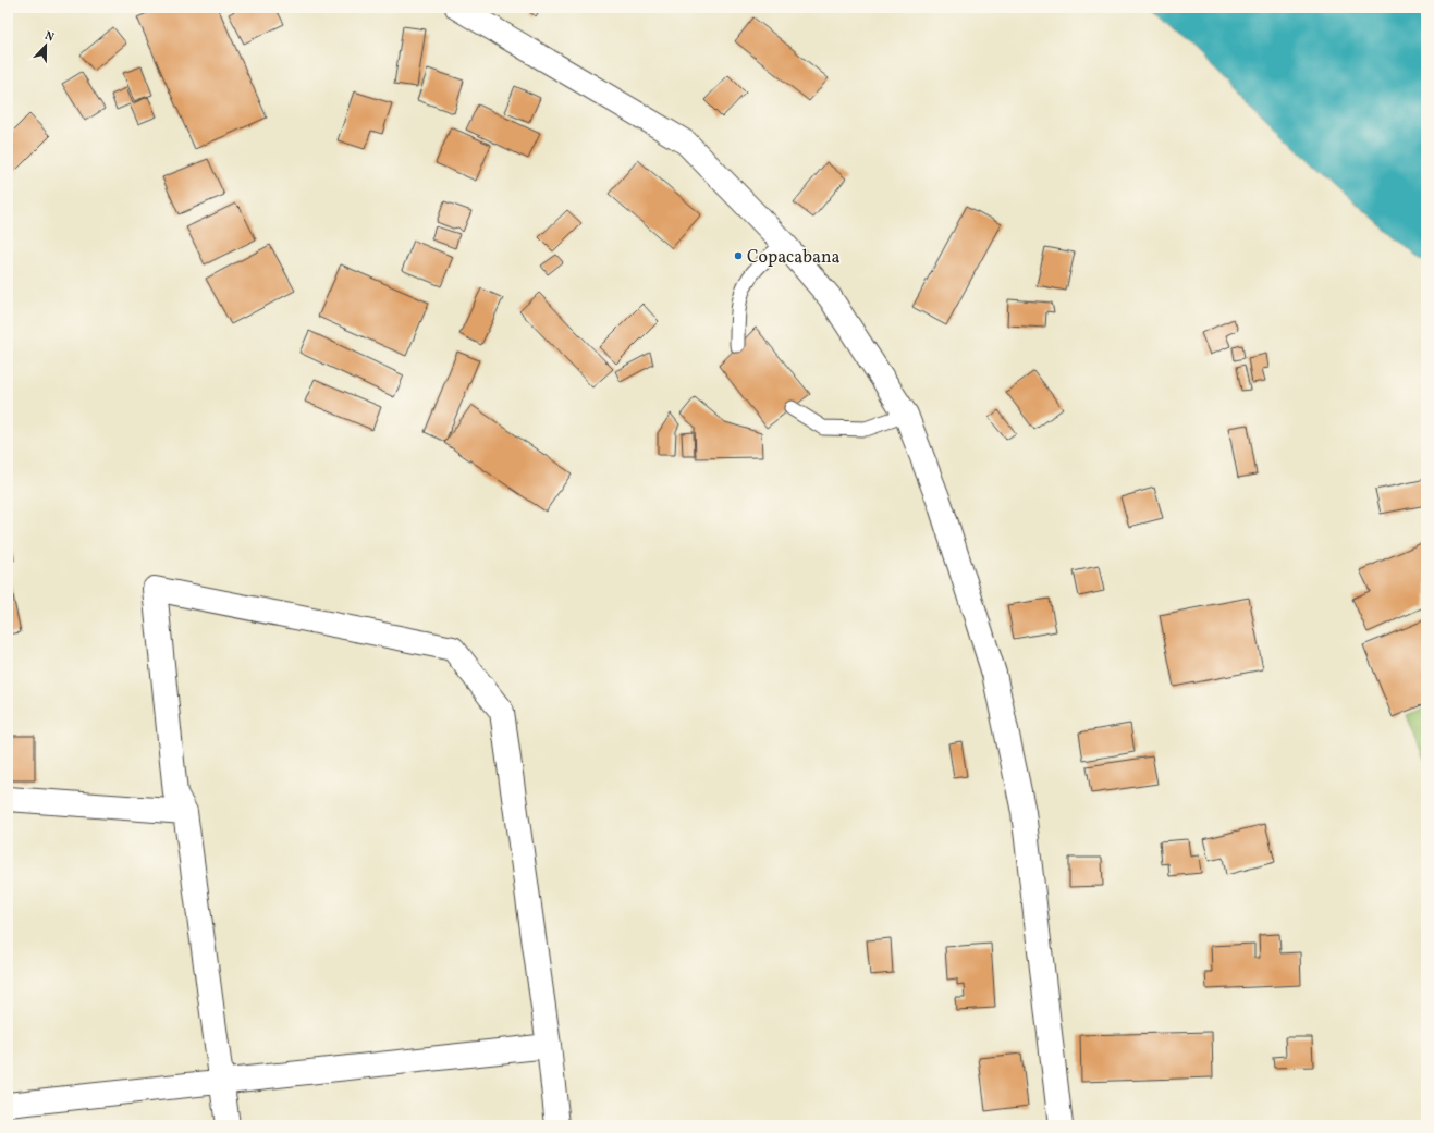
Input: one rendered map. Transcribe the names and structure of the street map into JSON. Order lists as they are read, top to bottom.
{
  "places": ["Copacabana"],
  "north": "top"
}
